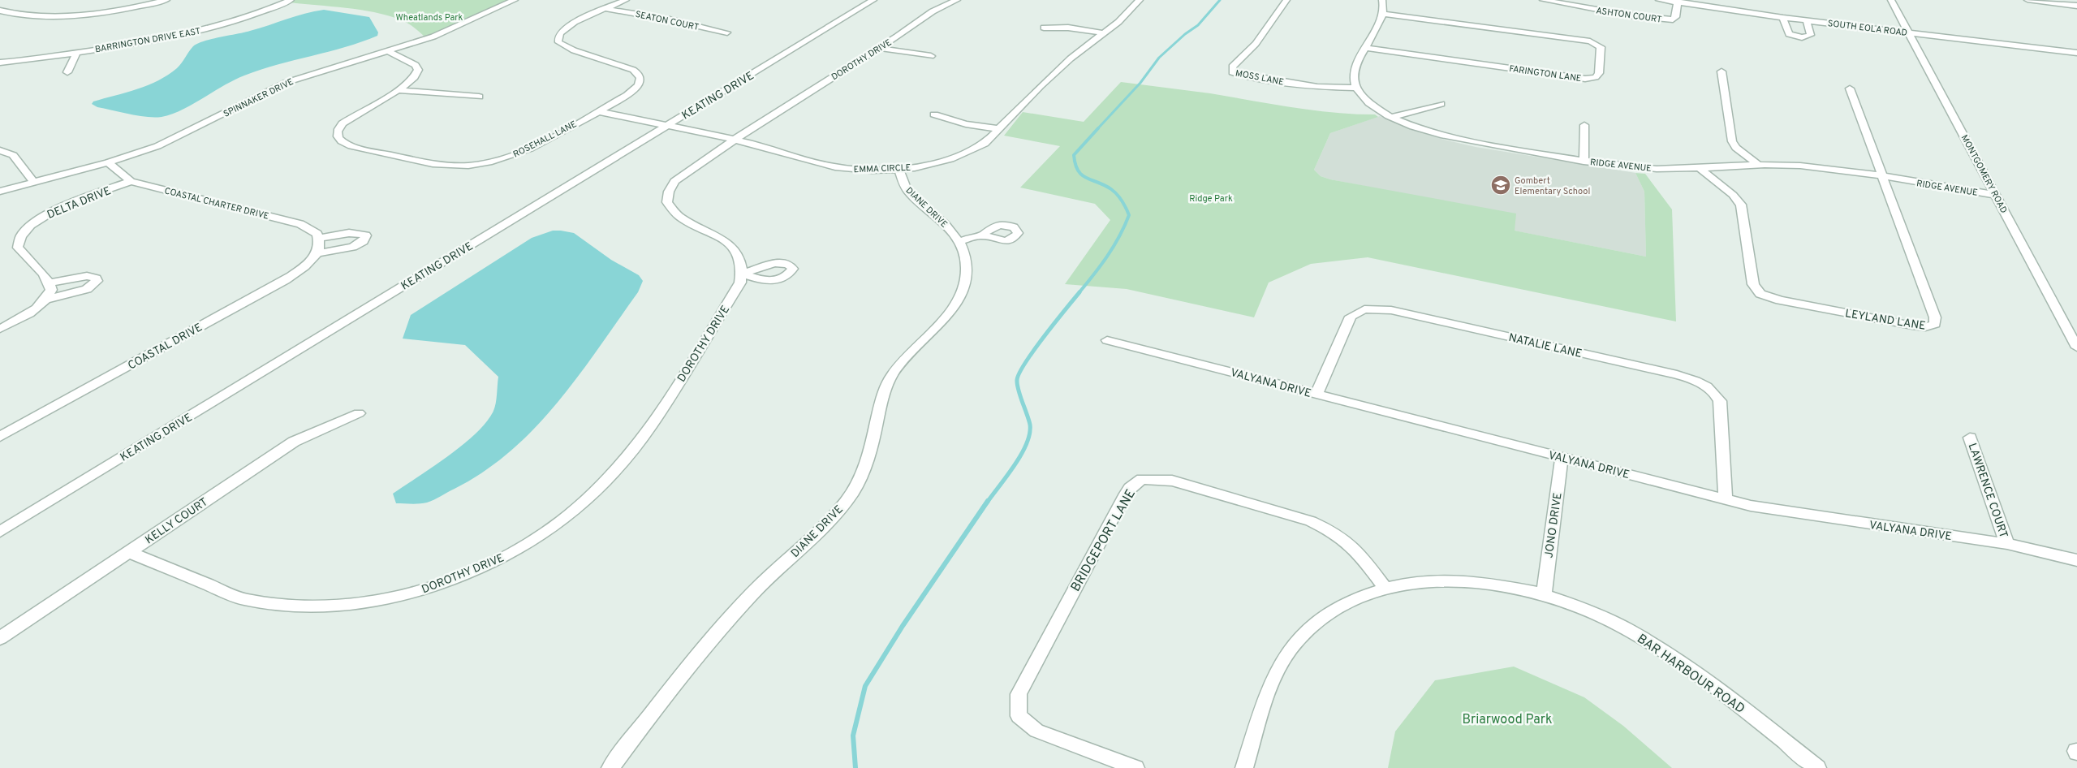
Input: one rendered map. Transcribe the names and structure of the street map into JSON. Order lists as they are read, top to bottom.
{
  "streets": {
    "street": [
      "ASHTON COURT",
      "SEATON COURT",
      "SOUTH EOLA ROAD",
      "BARRINGTON DRIVE EAST",
      "DOROTHY DRIVE",
      "FARINGTON LANE",
      "MOSS LANE",
      "KEATING DRIVE",
      "SPINNAKER DRIVE",
      "ROSEHALL LANE",
      "RIDGE AVENUE",
      "EMMA CIRCLE",
      "MONTGOMERY ROAD",
      "DELTA DRIVE",
      "COASTAL CHARTER DRIVE",
      "DIANE DRIVE",
      "LEYLAND LANE",
      "NATALIE LANE",
      "COASTAL DRIVE",
      "VALYANA DRIVE",
      "LAWRENCE COURT",
      "KELLY COURT",
      "JONO DRIVE",
      "BRIDGEPORT LANE",
      "BAR HARBOUR ROAD"
    ]
  },
  "crossings": [
    ["ASHTON COURT", "SOUTH EOLA ROAD"],
    ["SEATON COURT", "ROSEHALL LANE"],
    ["SOUTH EOLA ROAD", "MONTGOMERY ROAD"],
    ["DOROTHY DRIVE", "EMMA CIRCLE"],
    ["DOROTHY DRIVE", "KELLY COURT"],
    ["MOSS LANE", "RIDGE AVENUE"],
    ["KEATING DRIVE", "EMMA CIRCLE"],
    ["SPINNAKER DRIVE", "ROSEHALL LANE"],
    ["SPINNAKER DRIVE", "COASTAL CHARTER DRIVE"],
    ["ROSEHALL LANE", "EMMA CIRCLE"],
    ["RIDGE AVENUE", "MONTGOMERY ROAD"],
    ["RIDGE AVENUE", "LEYLAND LANE"],
    ["EMMA CIRCLE", "DIANE DRIVE"],
    ["DELTA DRIVE", "COASTAL CHARTER DRIVE"],
    ["COASTAL CHARTER DRIVE", "COASTAL DRIVE"],
    ["NATALIE LANE", "VALYANA DRIVE"],
    ["VALYANA DRIVE", "LAWRENCE COURT"],
    ["VALYANA DRIVE", "JONO DRIVE"],
    ["JONO DRIVE", "BAR HARBOUR ROAD"],
    ["BRIDGEPORT LANE", "BAR HARBOUR ROAD"]
  ],
  "parks": ["Wheatlands Park", "Ridge Park", "Briarwood Park"],
  "places": {
    "school or university": ["Gombert Elementary School"]
  }
}
